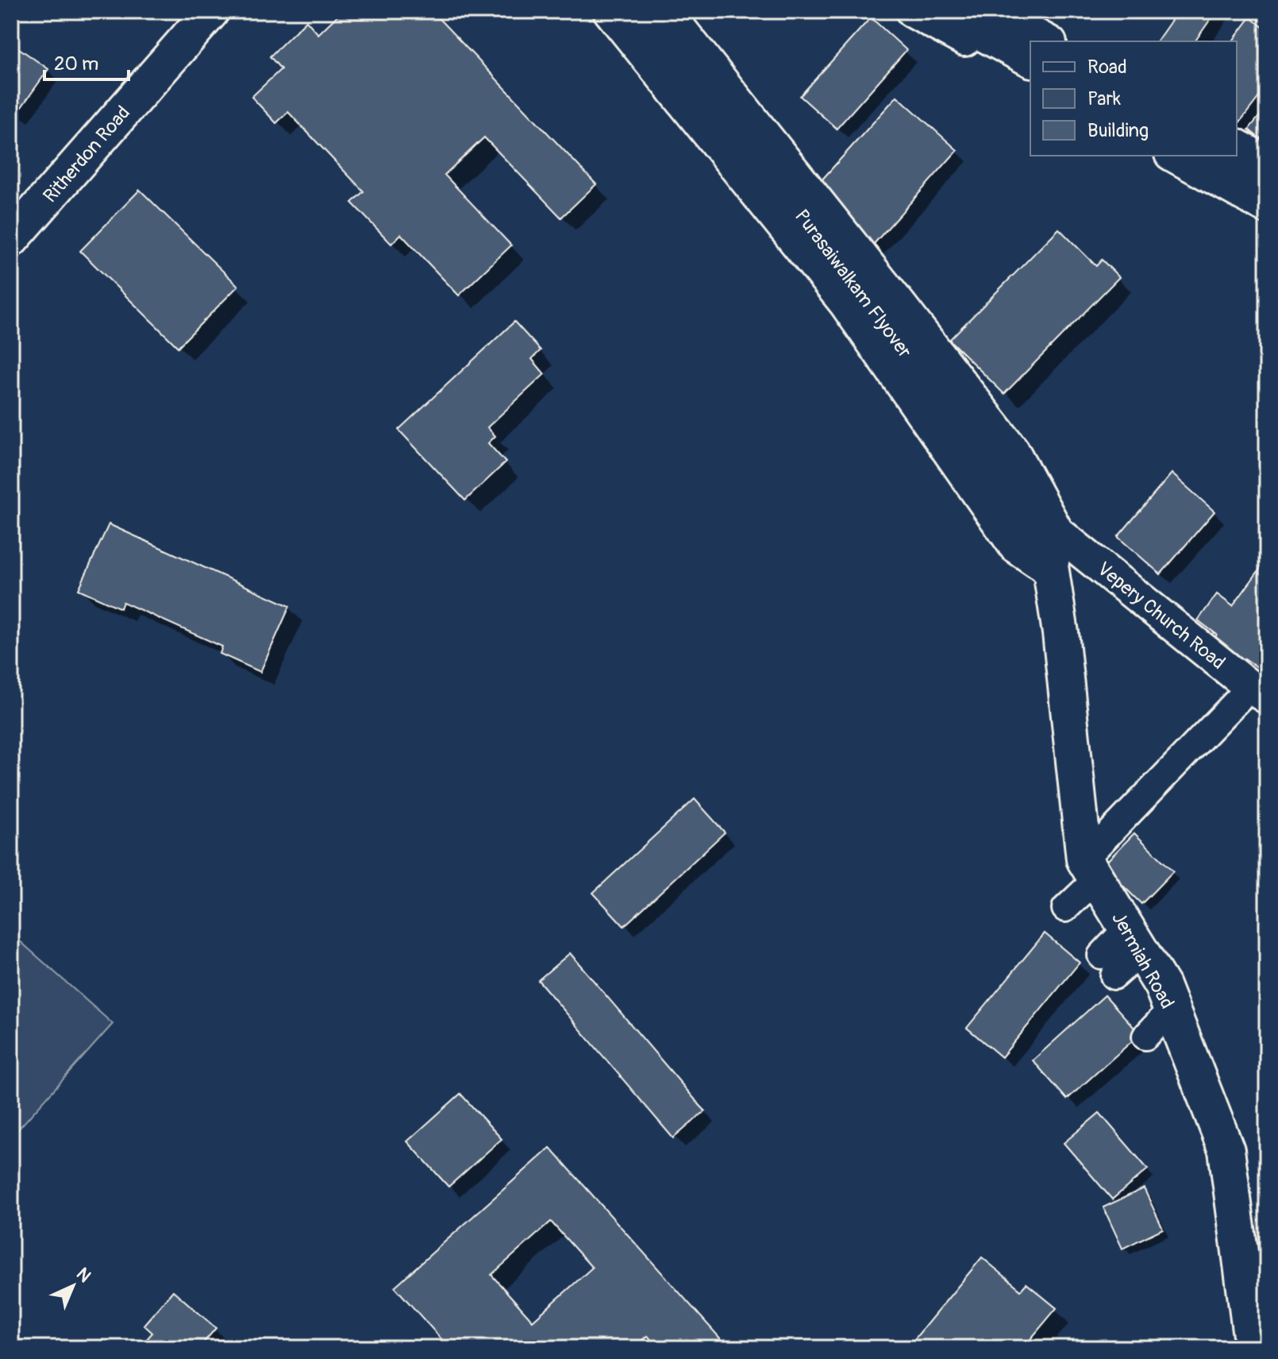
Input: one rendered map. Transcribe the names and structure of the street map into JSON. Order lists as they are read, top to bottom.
{
  "streets": {
    "main road": ["Ritherdon Road", "Purasaiwalkam Flyover", "Jermiah Road"],
    "street": ["Vepery Church Road"]
  },
  "crossings": [
    ["Purasaiwalkam Flyover", "Jermiah Road"]
  ],
  "legend": ["Road", "Park", "Building"],
  "scale_bar": "20 m",
  "north": "top right"
}
